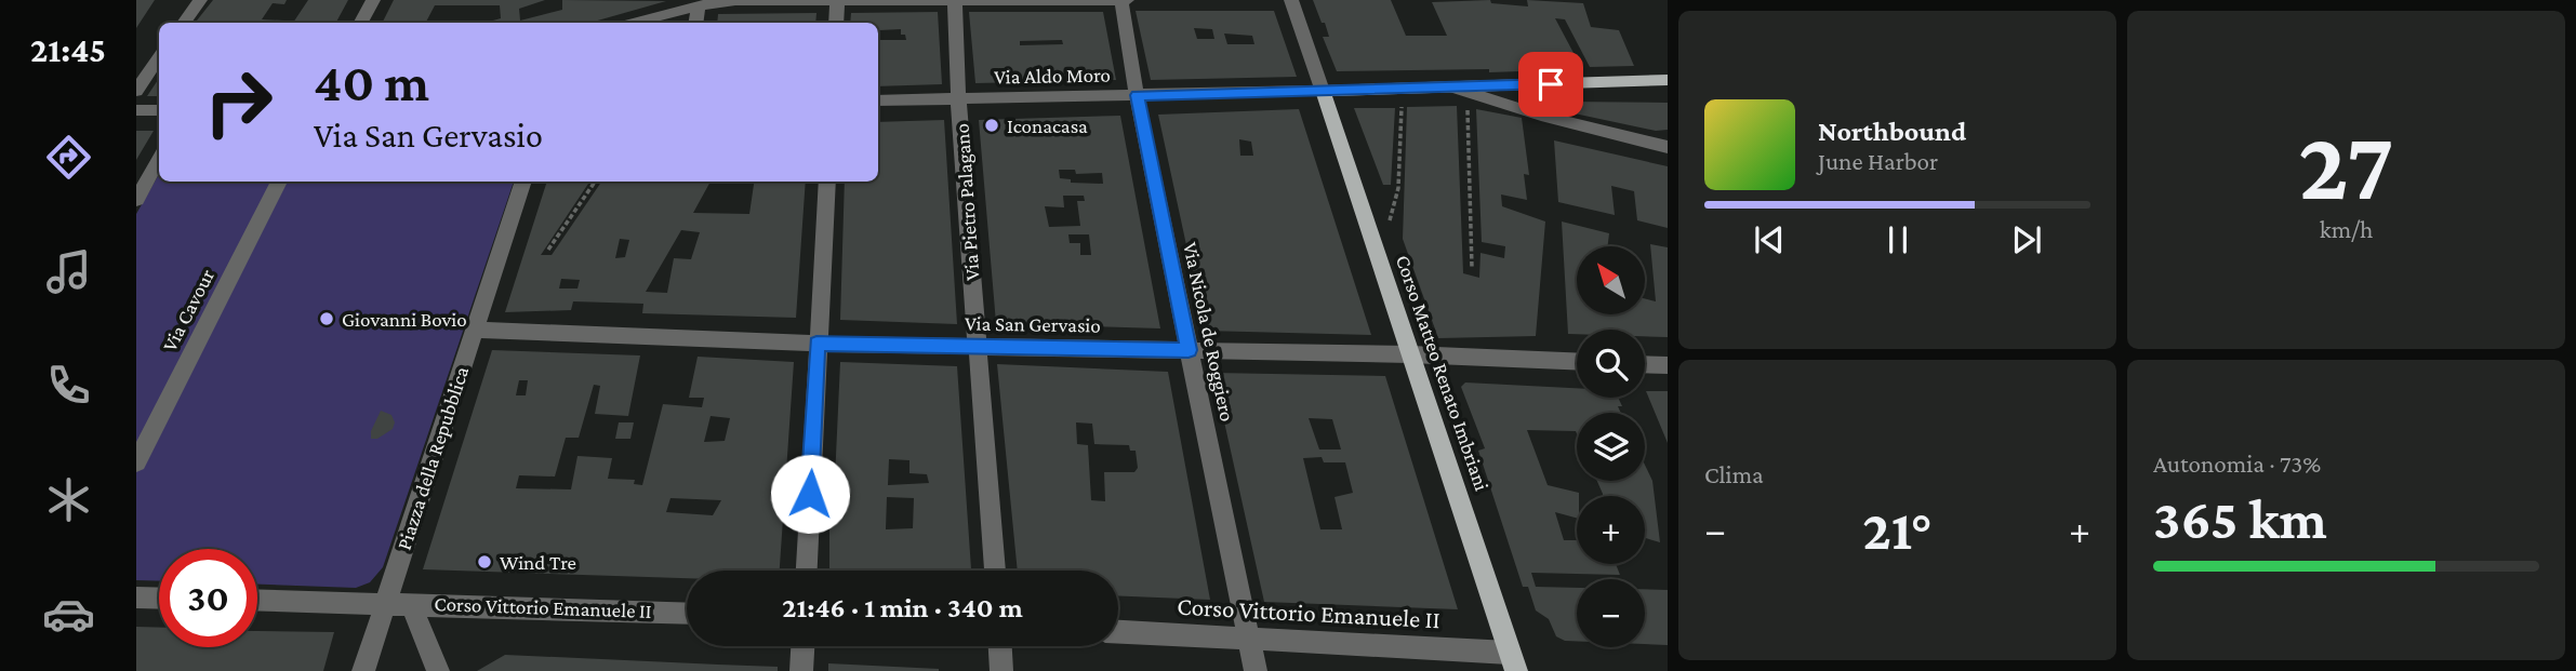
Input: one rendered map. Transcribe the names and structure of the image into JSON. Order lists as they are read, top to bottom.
{
  "streets": {
    "main road": ["Corso Matteo Renato Imbriani"],
    "street": [
      "Via Aldo Moro",
      "Via Pietro Palagano",
      "Via Cavour",
      "Via San Gervasio",
      "Via Nicola de Roggiero",
      "Piazza della Repubblica",
      "Corso Vittorio Emanuele II"
    ]
  },
  "crossings": [
    ["Via Aldo Moro", "Via Pietro Palagano"],
    ["Via Aldo Moro", "Via Nicola de Roggiero"],
    ["Via Aldo Moro", "Corso Matteo Renato Imbriani"],
    ["Via Pietro Palagano", "Via San Gervasio"],
    ["Via San Gervasio", "Via Nicola de Roggiero"],
    ["Via San Gervasio", "Corso Matteo Renato Imbriani"],
    ["Via San Gervasio", "Piazza della Repubblica"],
    ["Via Nicola de Roggiero", "Corso Vittorio Emanuele II"],
    ["Corso Matteo Renato Imbriani", "Corso Vittorio Emanuele II"],
    ["Piazza della Repubblica", "Corso Vittorio Emanuele II"]
  ],
  "places": ["Iconacasa", "Giovanni Bovio", "Wind Tre"],
  "north": "top left",
  "page": {
    "tabs": "21:45",
    "tile": [
      ["27", "km/h"],
      "Clima",
      ["Autonomia · 73%", "365 km"]
    ],
    "turn": ["40 m", "Via San Gervasio"],
    "song": ["Northbound", "June Harbor"],
    "map_buttons": ["+", "−"],
    "heat": ["−", "21°", "+"],
    "limit": "30",
    "trip": "21:46 · 1 min · 340 m"
  }
}
